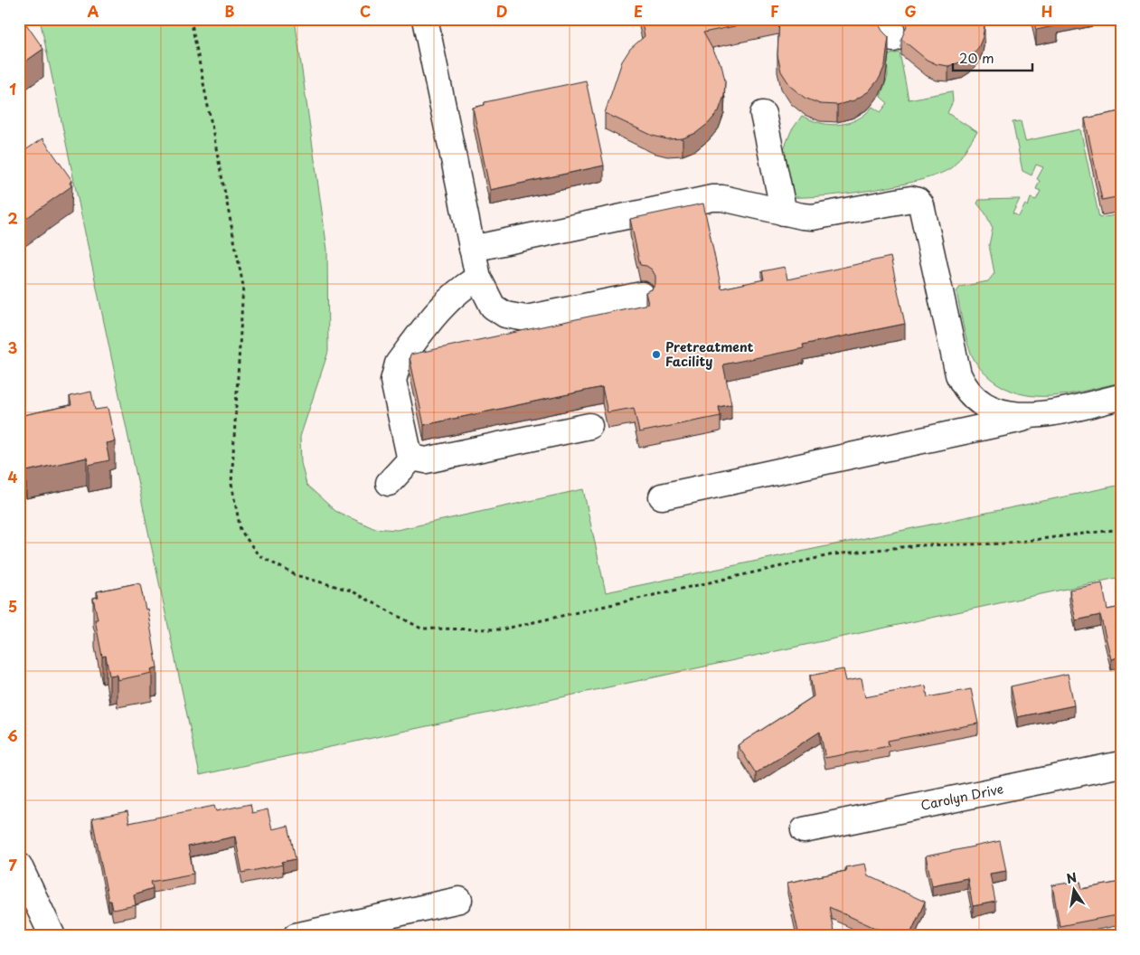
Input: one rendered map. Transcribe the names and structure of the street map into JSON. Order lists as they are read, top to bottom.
{
  "streets": {
    "street": ["Carolyn Drive"]
  },
  "places": ["Pretreatment Facility"],
  "scale_bar": "20 m",
  "north": "top",
  "grid": {
    "columns": [
      "A",
      "B",
      "C",
      "D",
      "E",
      "F",
      "G",
      "H"
    ],
    "rows": [
      "1",
      "2",
      "3",
      "4",
      "5",
      "6",
      "7"
    ]
  }
}
